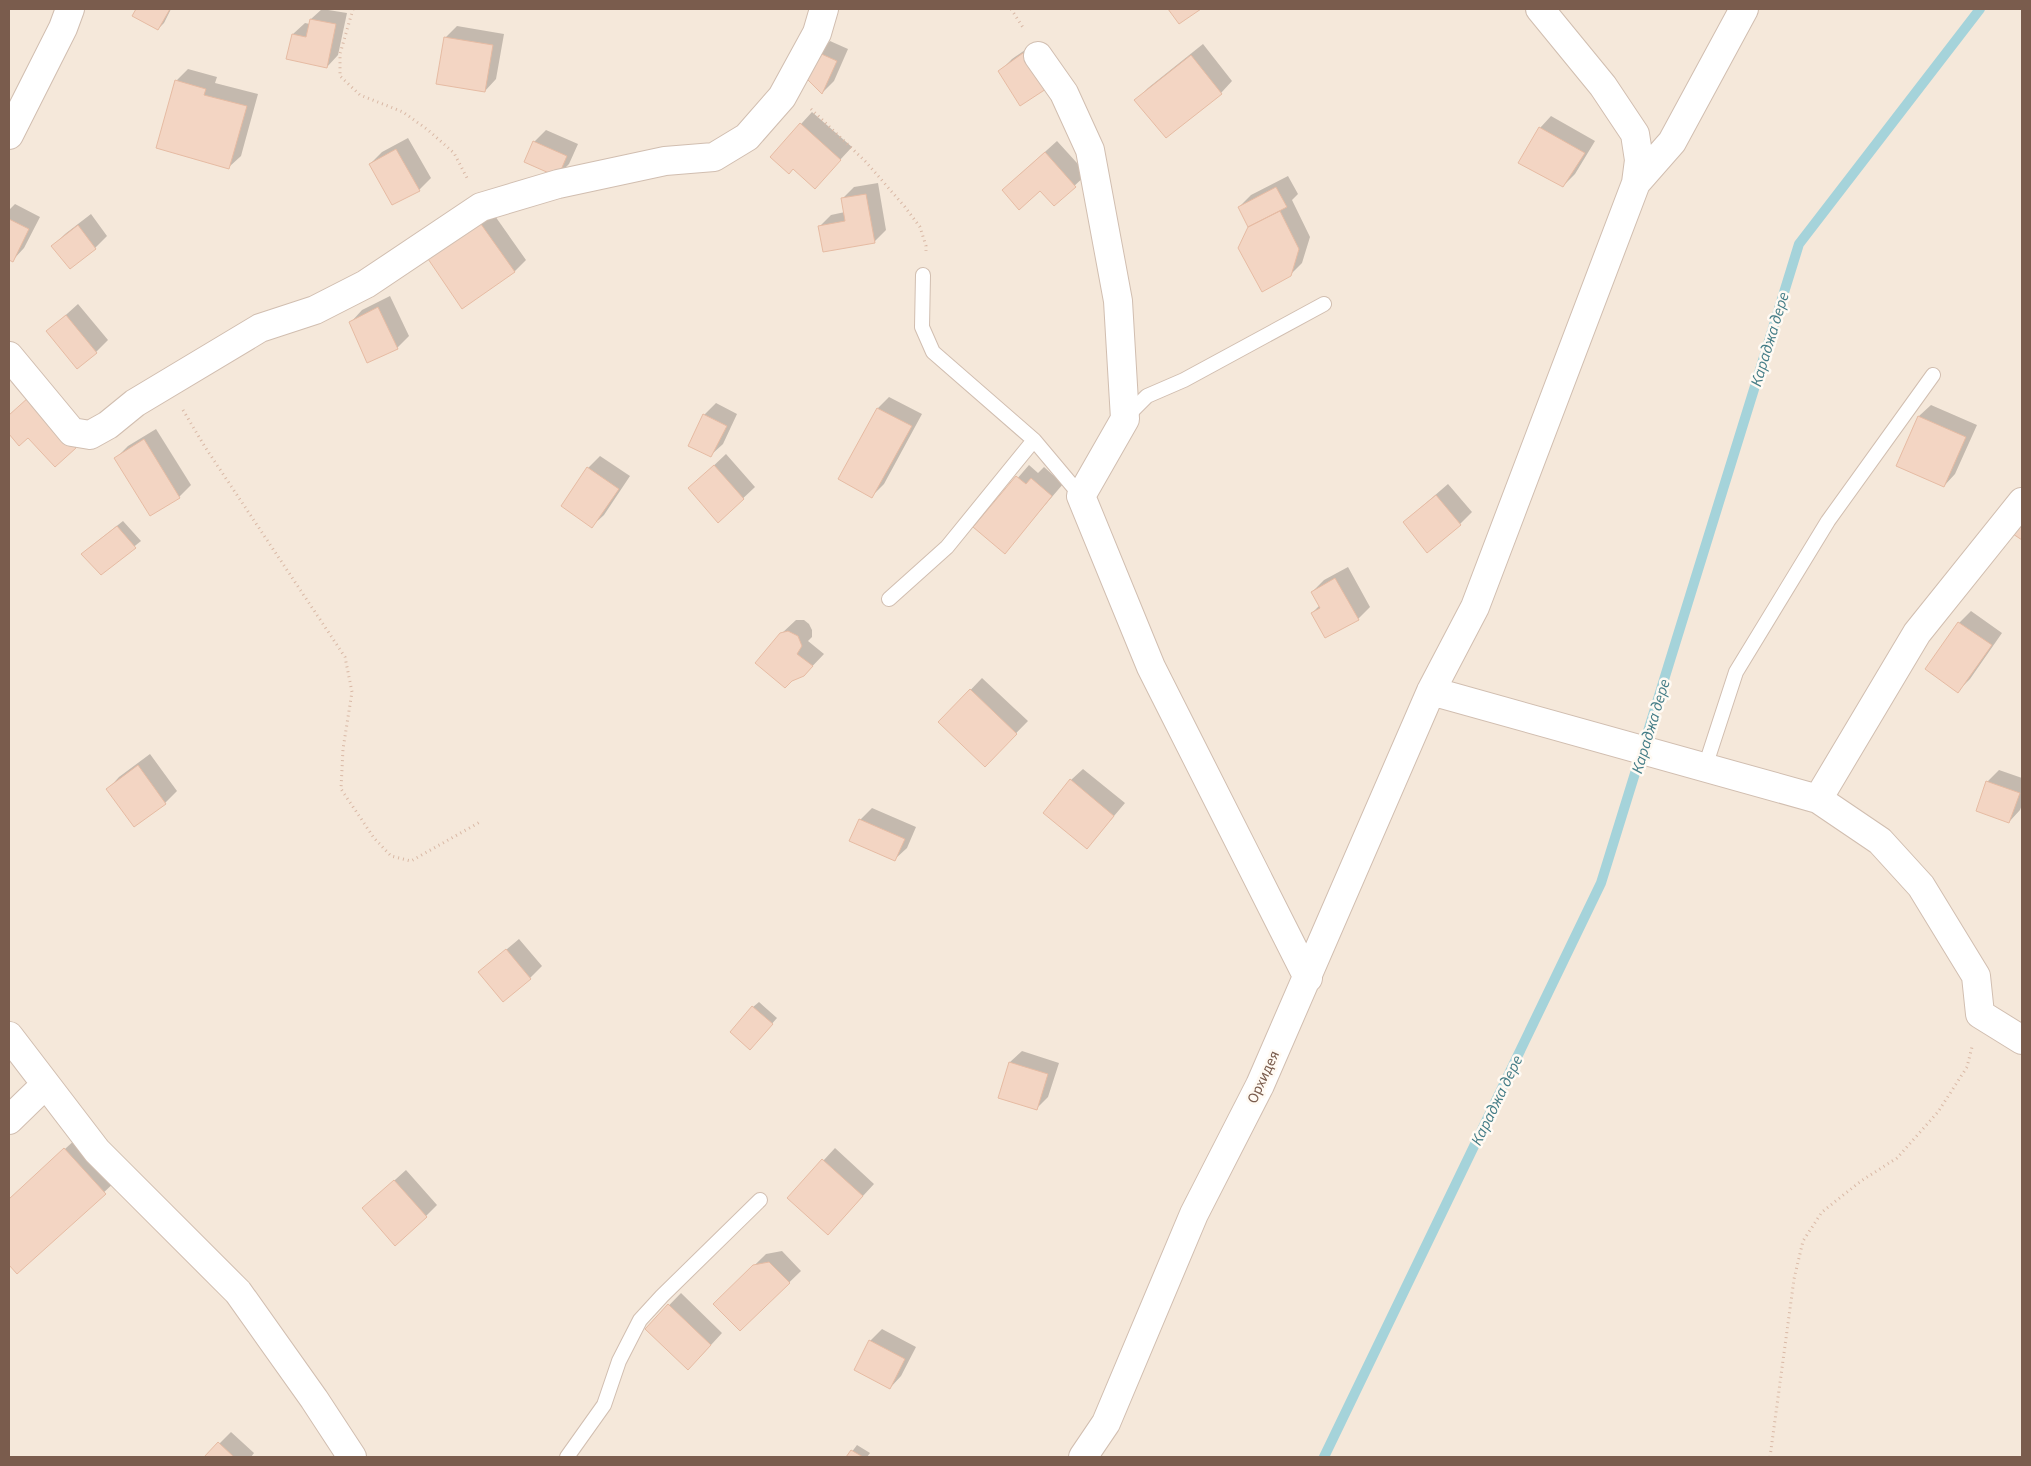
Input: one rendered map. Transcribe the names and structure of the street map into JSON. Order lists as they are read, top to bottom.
{
  "streets": {
    "street": ["Орхидея"]
  },
  "water": ["Караджа дере"]
}
